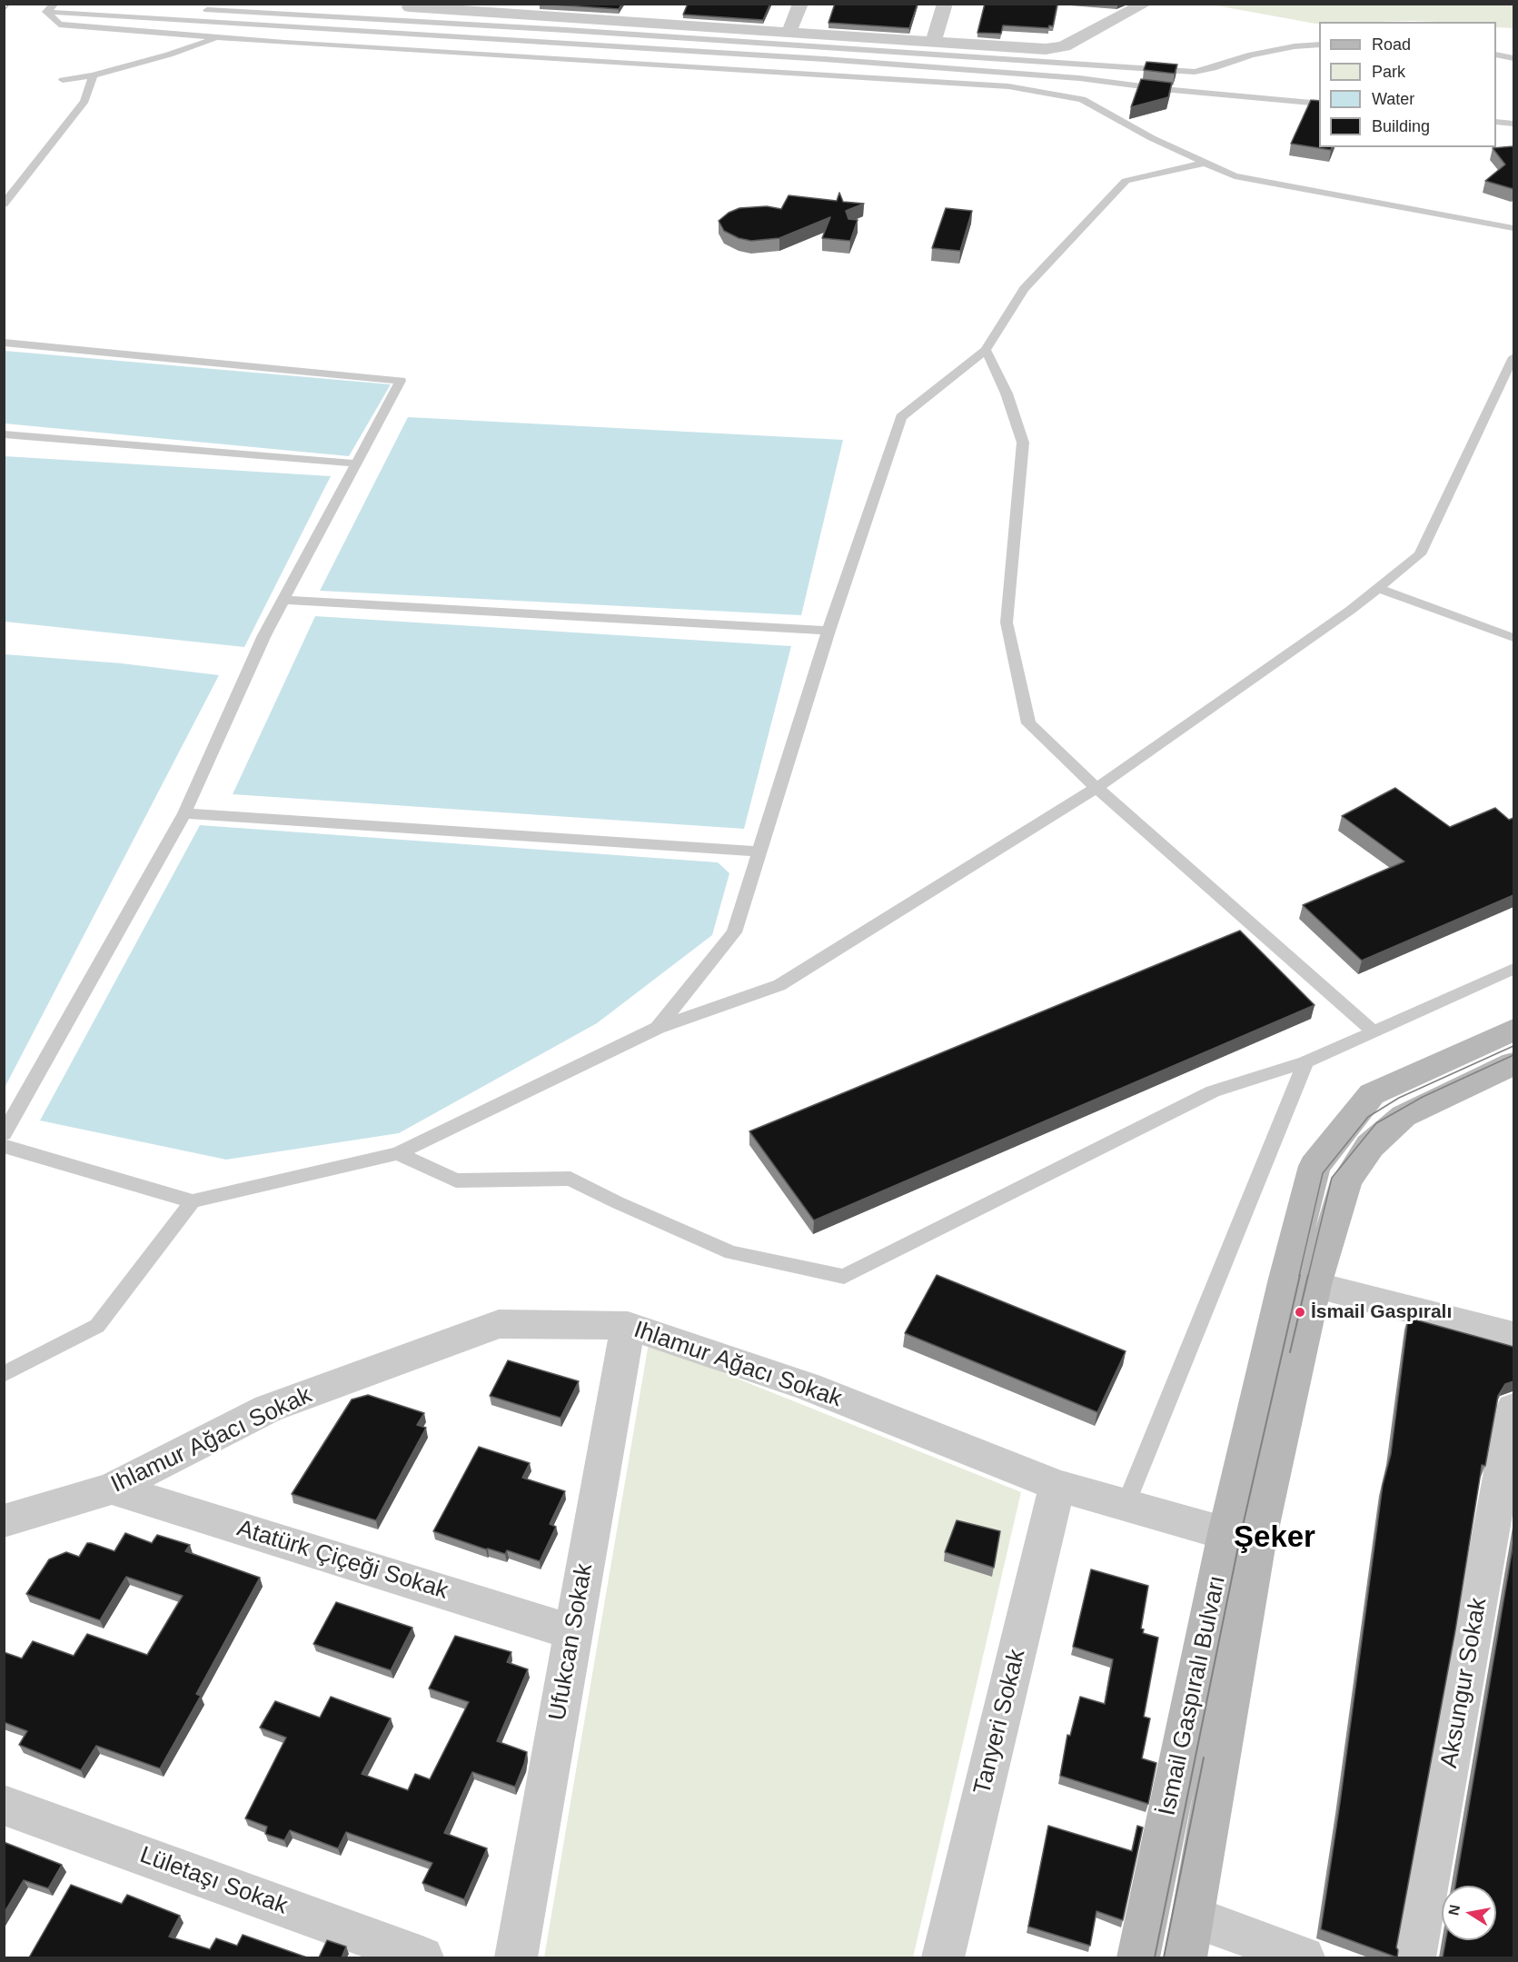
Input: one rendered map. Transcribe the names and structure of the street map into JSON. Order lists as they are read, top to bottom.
{
  "streets": {
    "main road": ["İsmail Gaspıralı Bulvarı"],
    "street": [
      "Ihlamur Ağacı Sokak",
      "Atatürk Çiçeği Sokak",
      "Ufukcan Sokak",
      "Aksungur Sokak",
      "Tanyeri Sokak",
      "Lületaşı Sokak"
    ]
  },
  "crossings": [
    ["Ihlamur Ağacı Sokak", "Atatürk Çiçeği Sokak"],
    ["Ihlamur Ağacı Sokak", "Ufukcan Sokak"],
    ["Ihlamur Ağacı Sokak", "İsmail Gaspıralı Bulvarı"],
    ["Ihlamur Ağacı Sokak", "Tanyeri Sokak"],
    ["Atatürk Çiçeği Sokak", "Ufukcan Sokak"]
  ],
  "districts": ["Şeker"],
  "places": ["İsmail Gaspıralı"],
  "legend": [
    "Road",
    "Park",
    "Water",
    "Building"
  ],
  "north": "left"
}
